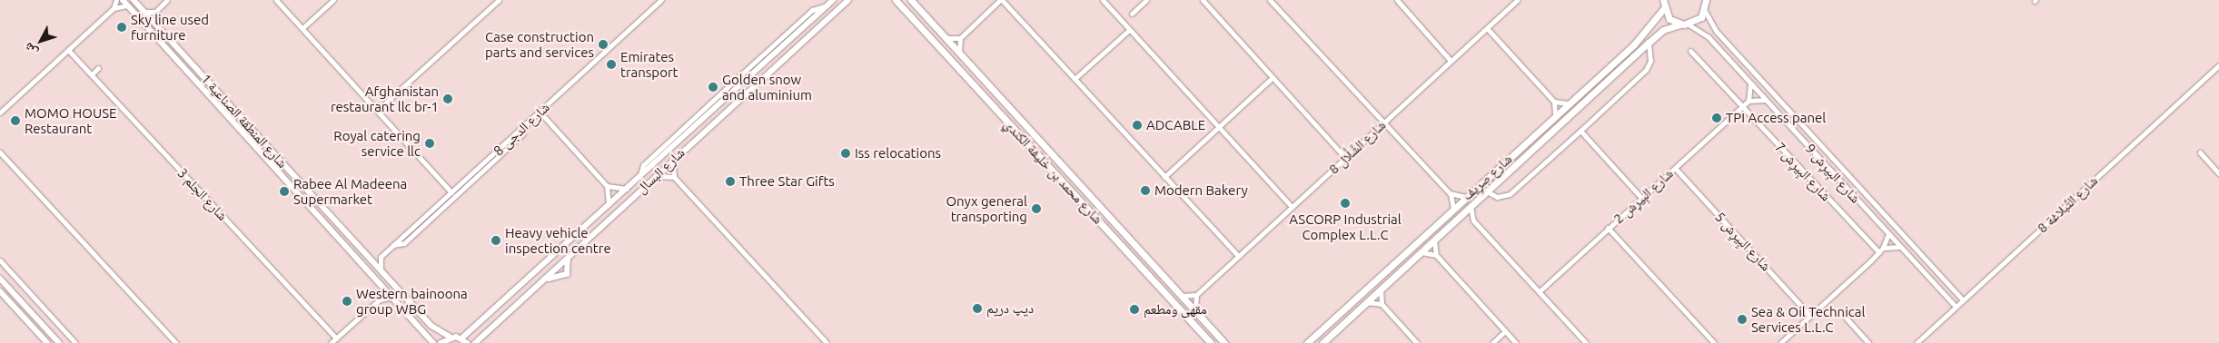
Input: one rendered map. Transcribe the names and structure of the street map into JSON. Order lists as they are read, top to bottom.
{
  "streets": {
    "main road": ["شارع محمد بن خليفة الكندي", "شارع صِرِيف"],
    "street": [
      "شارع المنطقة الصناعية 1",
      "شارع الدجى 8",
      "شارع الشَّلَّال 8",
      "شارع البسال",
      "شارع البِيرِش 7",
      "شارع البِيرِش 9",
      "شارع الحِلم 3",
      "شارع البِيرِش 2",
      "شارع التِّبلاغة 8",
      "شارع البِيرِش 5"
    ]
  },
  "crossings": [
    ["شارع البِيرِش 7", "شارع البِيرِش 2"],
    ["شارع البِيرِش 9", "شارع التِّبلاغة 8"],
    ["شارع البِيرِش 2", "شارع البِيرِش 5"]
  ],
  "places": [
    "Sky line used furniture",
    "Case construction parts and services",
    "Emirates transport",
    "Golden snow and aluminium",
    "Afghanistan restaurant llc br-1",
    "TPI Access panel",
    "MOMO HOUSE Restaurant",
    "ADCABLE",
    "Royal catering service llc",
    "Iss relocations",
    "Three Star Gifts",
    "Modern Bakery",
    "Rabee Al Madeena Supermarket",
    "ASCORP Industrial Complex L.L.C",
    "Onyx general transporting",
    "Heavy vehicle inspection centre",
    "Western bainoona group WBG",
    "دیپ دریم",
    "مقهى ومطعم",
    "Sea & Oil Technical Services L.L.C"
  ],
  "north": "bottom left"
}
